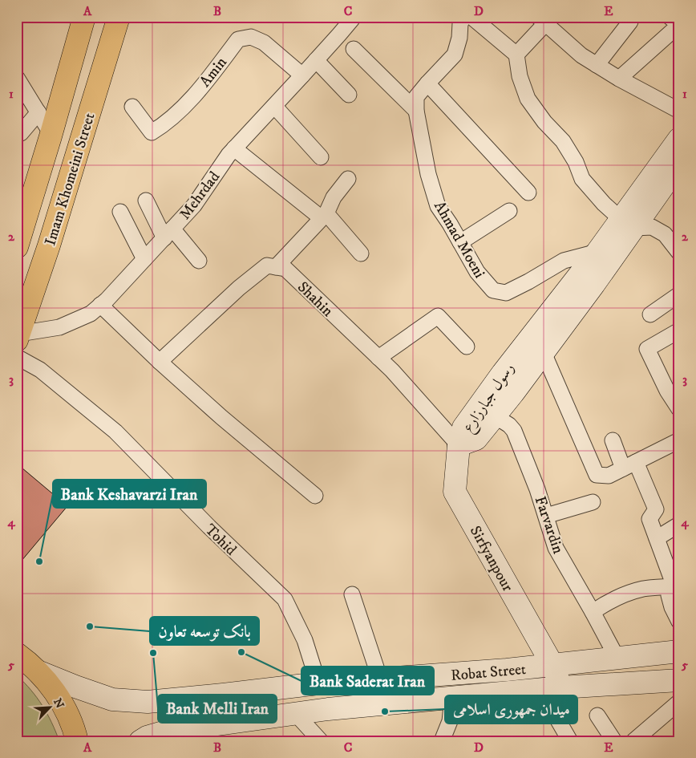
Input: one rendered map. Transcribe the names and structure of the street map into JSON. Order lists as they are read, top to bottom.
{
  "streets": {
    "main road": [
      "Imam Khomeini Street",
      "رسول جبارزارع",
      "Sirfyanpour",
      "Robat Street"
    ],
    "street": [
      "Amin",
      "Mehrdad",
      "Ahmad Moeni",
      "Shahin",
      "Farvardin",
      "Tohid"
    ]
  },
  "crossings": [
    ["Amin", "Mehrdad"],
    ["Imam Khomeini Street", "Mehrdad"],
    ["Ahmad Moeni", "رسول جبارزارع"],
    ["Shahin", "رسول جبارزارع"],
    ["Shahin", "Sirfyanpour"],
    ["رسول جبارزارع", "Farvardin"],
    ["رسول جبارزارع", "Sirfyanpour"],
    ["Farvardin", "Robat Street"],
    ["Tohid", "Robat Street"],
    ["Sirfyanpour", "Robat Street"]
  ],
  "places": [
    "Bank Keshavarzi Iran",
    "بانک توسعه تعاون",
    "Bank Saderat Iran",
    "Bank Melli Iran",
    "میدان جمهوری اسلامی"
  ],
  "north": "top right",
  "grid": {
    "columns": [
      "A",
      "B",
      "C",
      "D",
      "E"
    ],
    "rows": [
      "1",
      "2",
      "3",
      "4",
      "5"
    ]
  }
}
